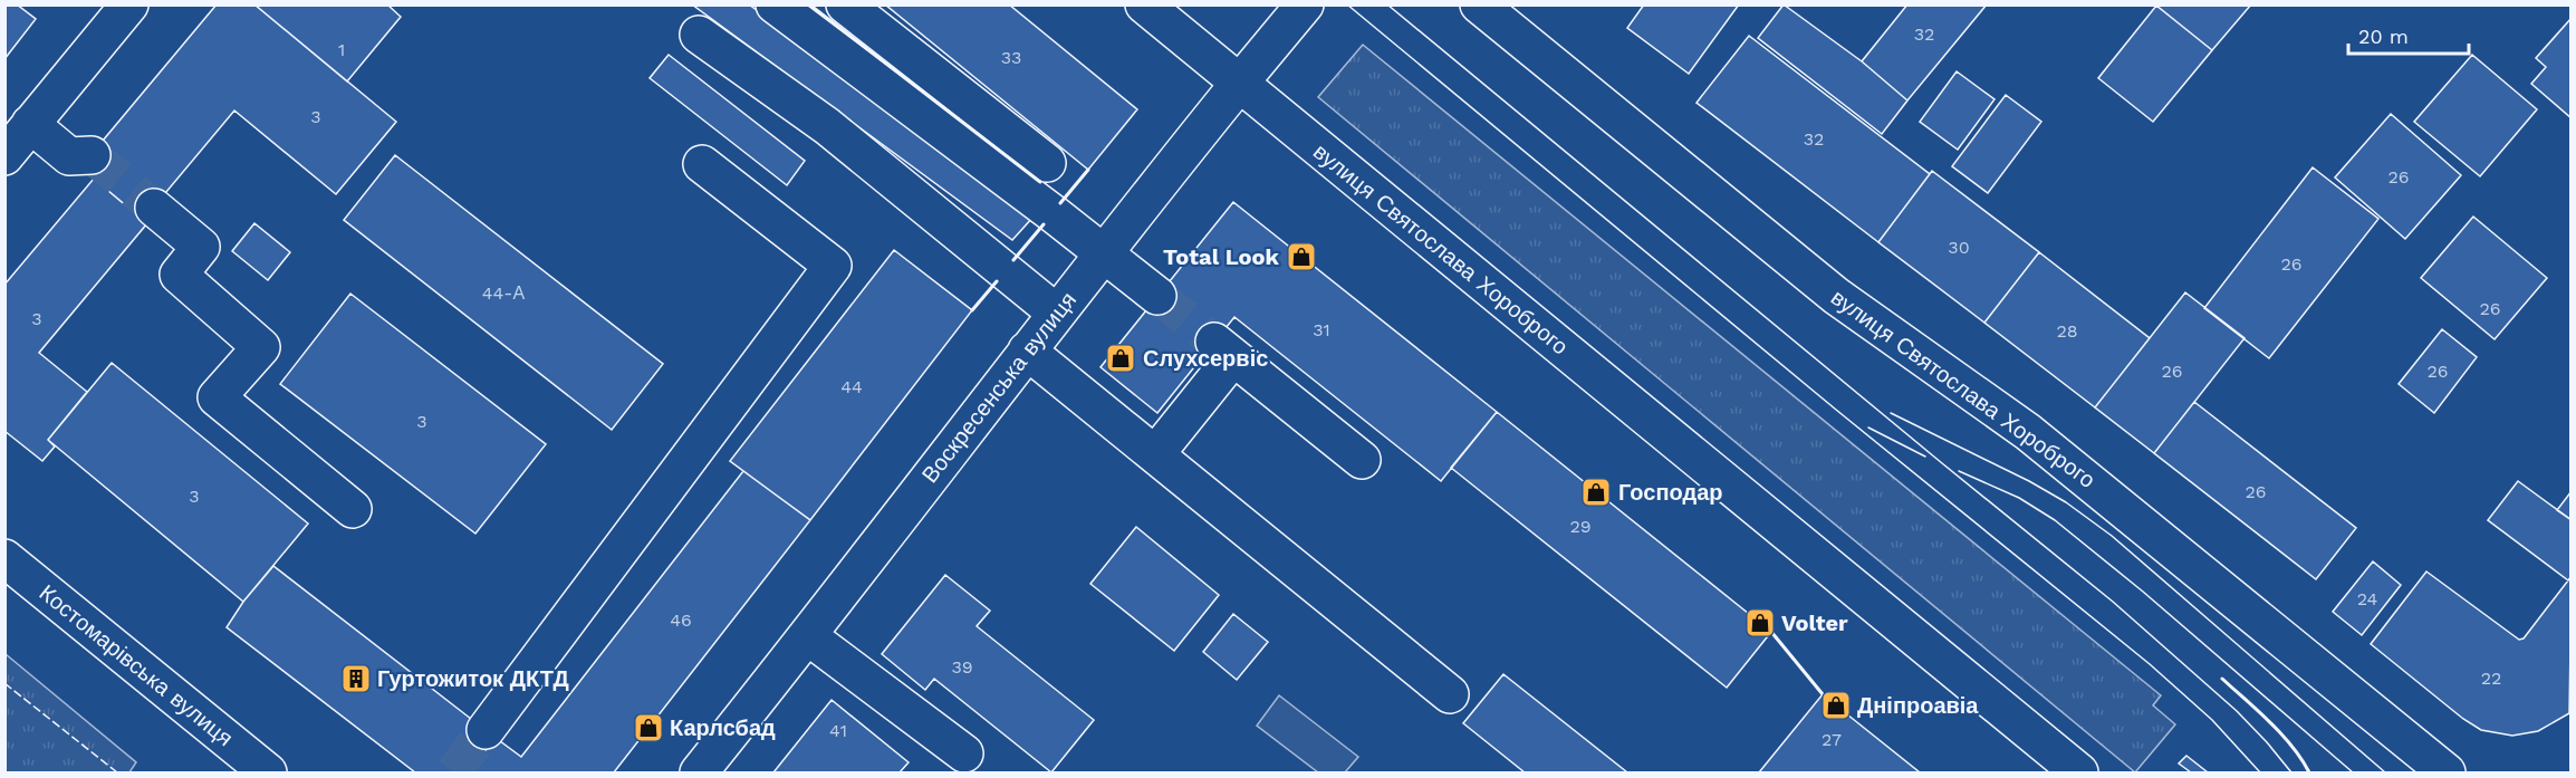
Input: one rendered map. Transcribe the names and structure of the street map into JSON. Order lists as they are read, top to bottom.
{
  "streets": {
    "main road": ["вулиця Святослава Хороброго", "Воскресенська вулиця", "Костомарівська вулиця"]
  },
  "crossings": [
    ["вулиця Святослава Хороброго", "Воскресенська вулиця"]
  ],
  "places": {
    "shop": [
      "Total Look",
      "Слухсервіс",
      "Господар",
      "Volter",
      "Дніпроавіа",
      "Карлсбад"
    ],
    "building": ["Гуртожиток ДКТД"]
  },
  "house_numbers": [
    "32",
    "1",
    "33",
    "3",
    "32",
    "26",
    "30",
    "26",
    "44-А",
    "26",
    "3",
    "31",
    "28",
    "26",
    "26",
    "44",
    "3",
    "26",
    "3",
    "29",
    "24",
    "46",
    "39",
    "22",
    "41",
    "27"
  ],
  "scale_bar": "20 m"
}
